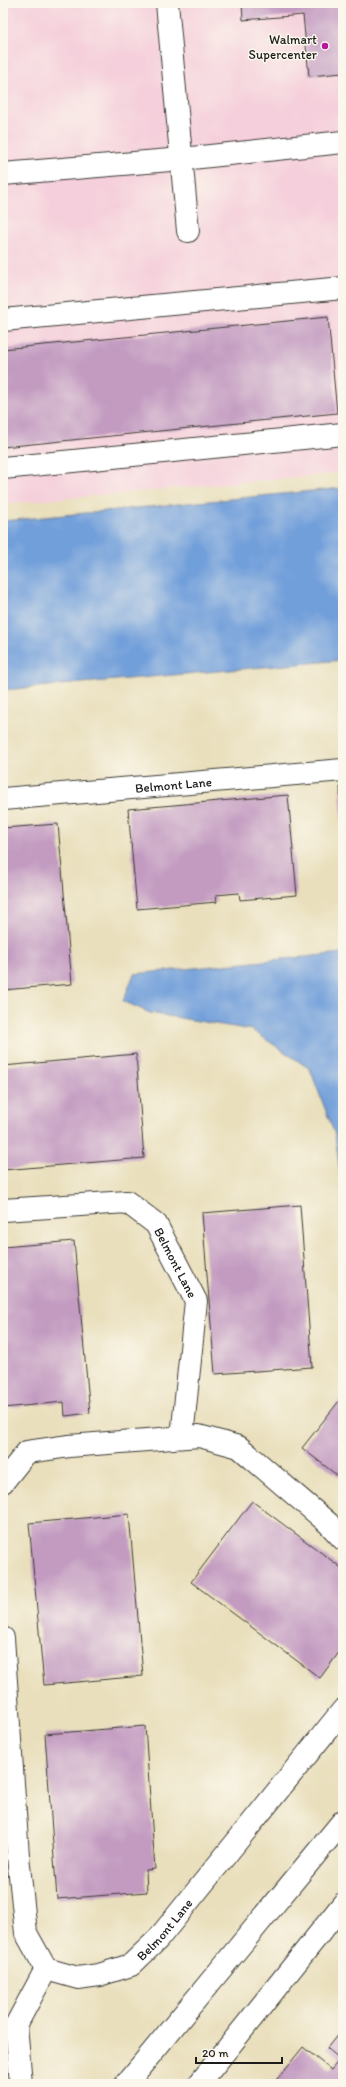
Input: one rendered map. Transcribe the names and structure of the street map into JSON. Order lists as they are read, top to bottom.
{
  "streets": {
    "street": ["Belmont Lane"]
  },
  "places": ["Walmart Supercenter"],
  "scale_bar": "20 m"
}
